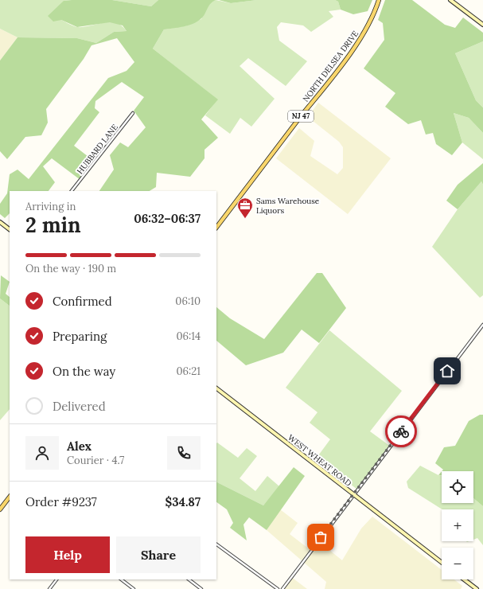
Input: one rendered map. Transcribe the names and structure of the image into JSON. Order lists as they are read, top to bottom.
{
  "streets": {
    "main road": ["NORTH DELSEA DRIVE", "NJ 47"],
    "street": ["HUBBARD LANE", "WEST WHEAT ROAD"]
  },
  "places": {
    "office": ["Sams Warehouse Liquors"]
  },
  "page": {
    "heading": ["2 min", "Arriving in", "06:32–06:37"],
    "panel": [
      "Alex",
      "Courier · 4.7",
      "Order #9237",
      "$34.87"
    ],
    "bar": "On the way · 190 m",
    "list": [
      ["Confirmed", "06:10"],
      ["Preparing", "06:14"],
      ["On the way", "06:21"],
      "Delivered"
    ],
    "map_buttons": ["+", "−"],
    "buttons": ["Help", "Share"]
  }
}
